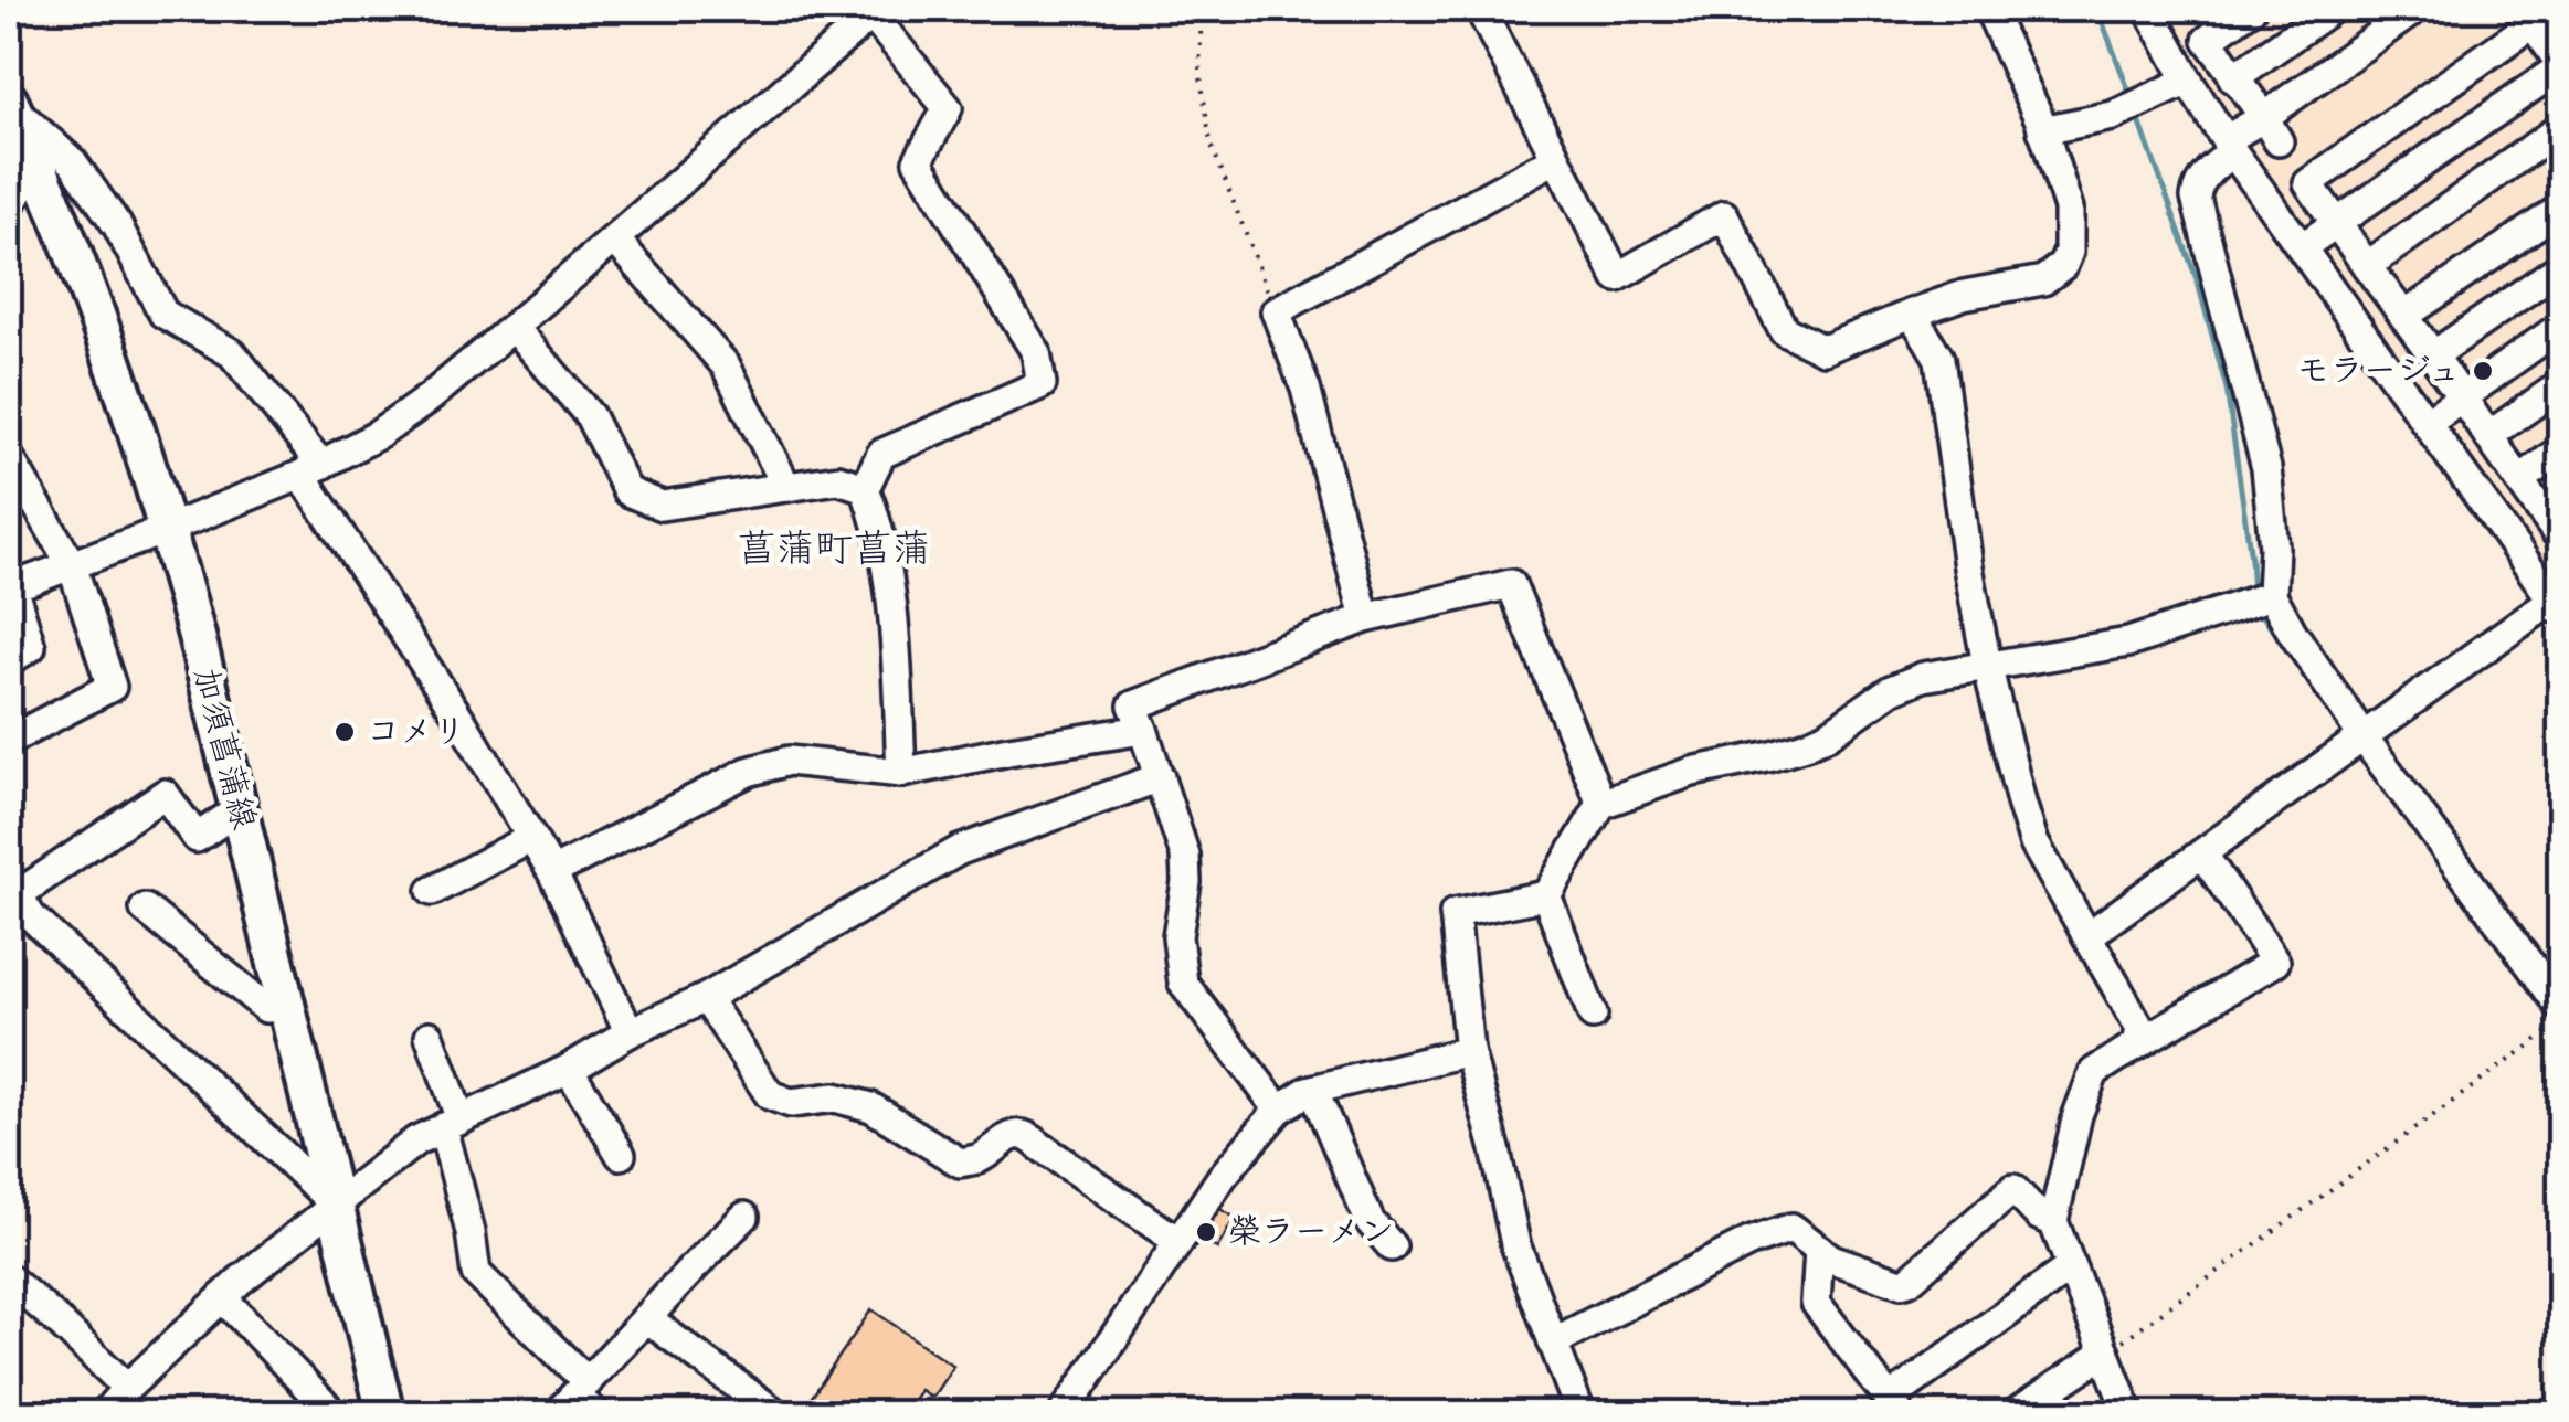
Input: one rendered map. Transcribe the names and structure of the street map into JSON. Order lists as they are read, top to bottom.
{
  "streets": {
    "main road": ["加須菖蒲線"]
  },
  "districts": ["菖蒲町菖蒲"],
  "places": ["モラージュ", "コメリ", "榮ラーメン"]
}
